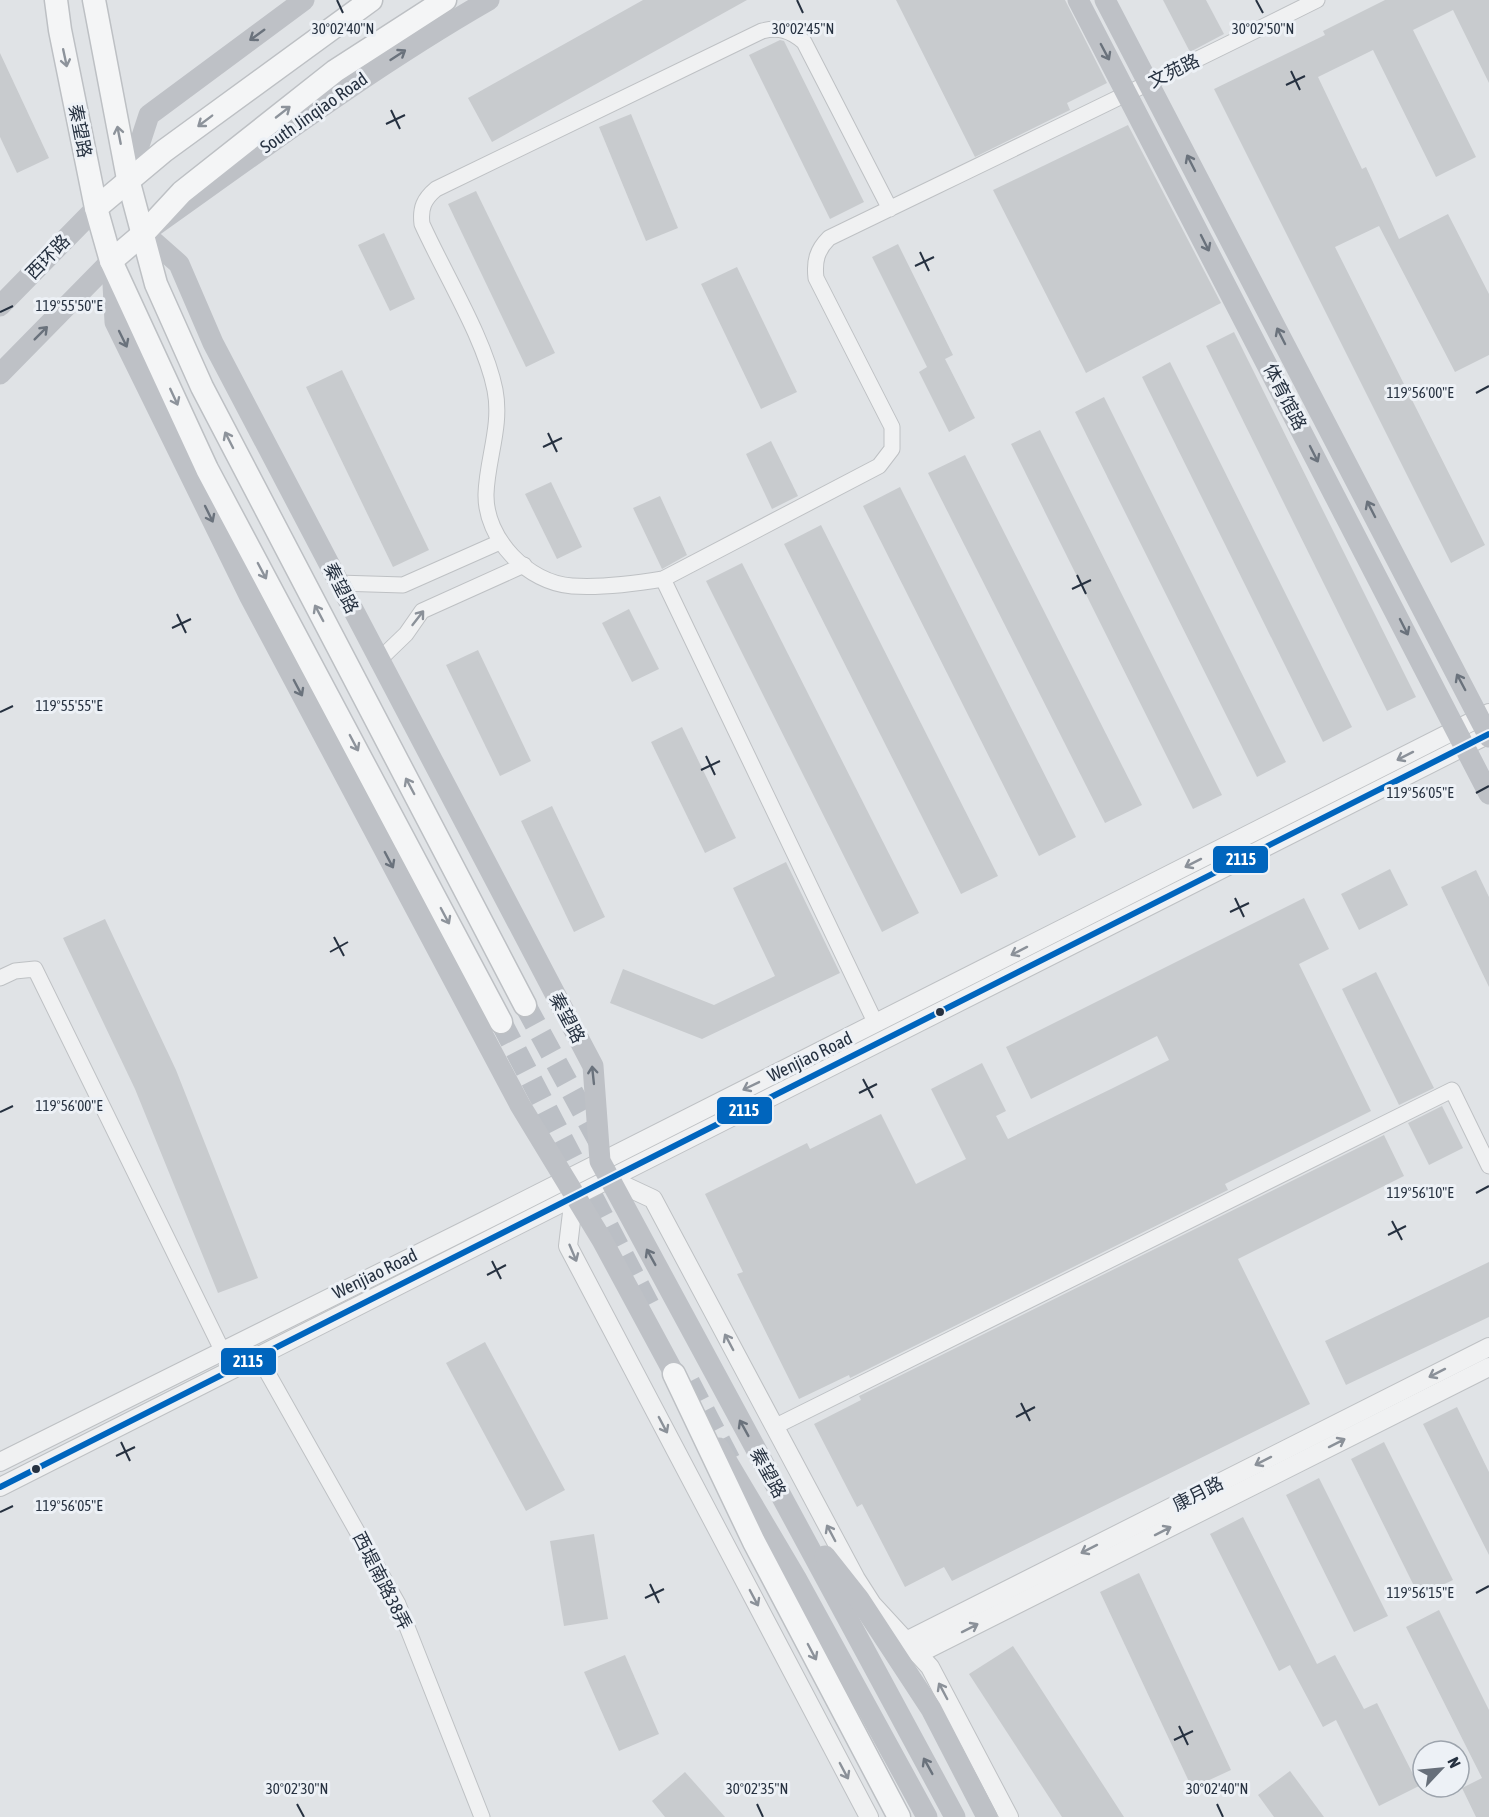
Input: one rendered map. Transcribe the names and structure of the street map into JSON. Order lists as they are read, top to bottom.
{
  "streets": {
    "main road": [
      "South Jinqiao Road",
      "秦望路",
      "西环路",
      "体育馆路"
    ],
    "street": [
      "文苑路",
      "Wenjiao Road",
      "康月路",
      "西堤南路38弄"
    ]
  },
  "crossings": [
    ["文苑路", "体育馆路"],
    ["South Jinqiao Road", "秦望路"],
    ["秦望路", "西环路"],
    ["秦望路", "Wenjiao Road"],
    ["体育馆路", "Wenjiao Road"],
    ["Wenjiao Road", "西堤南路38弄"]
  ],
  "lines": ["transit line 2115"],
  "north": "top right",
  "coordinates": [
    "30°02'45\"N",
    "30°02'40\"N",
    "30°02'50\"N",
    "119°55'50\"E",
    "119°56'00\"E",
    "119°55'55\"E",
    "119°56'05\"E",
    "119°56'10\"E",
    "119°56'15\"E",
    "30°02'30\"N",
    "30°02'35\"N"
  ]
}
